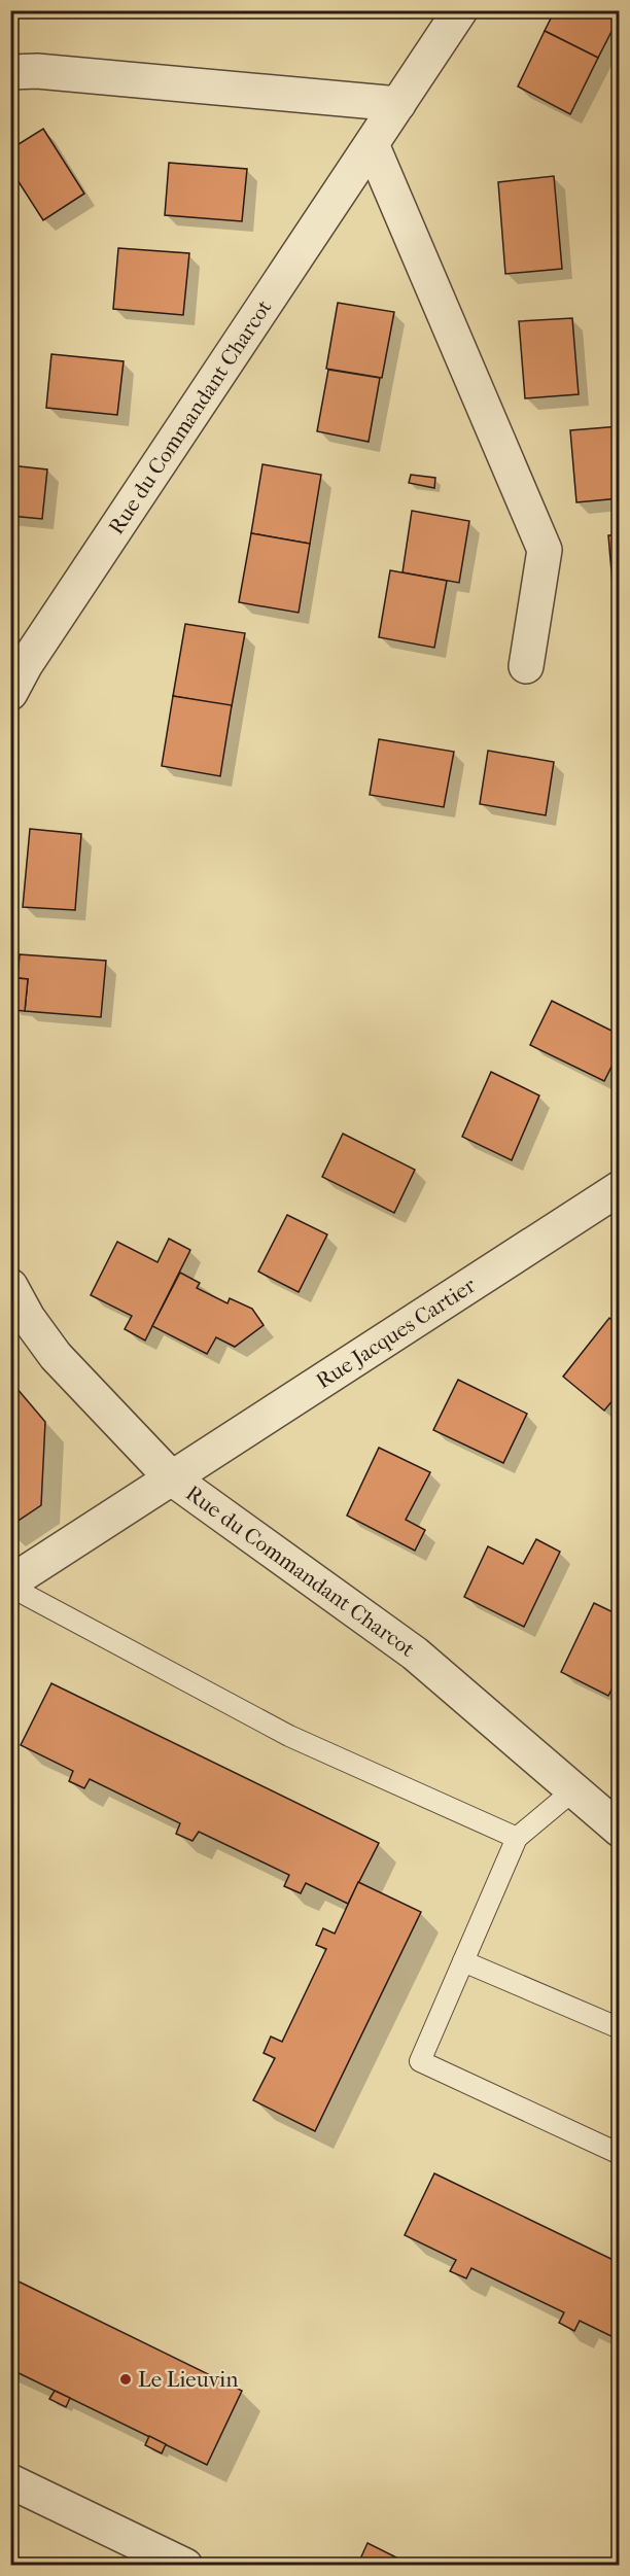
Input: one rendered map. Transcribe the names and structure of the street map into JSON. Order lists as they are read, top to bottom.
{
  "streets": {
    "street": ["Rue du Commandant Charcot", "Rue Jacques Cartier"]
  },
  "crossings": [
    ["Rue du Commandant Charcot", "Rue Jacques Cartier"]
  ],
  "places": ["Le Lieuvin"]
}
